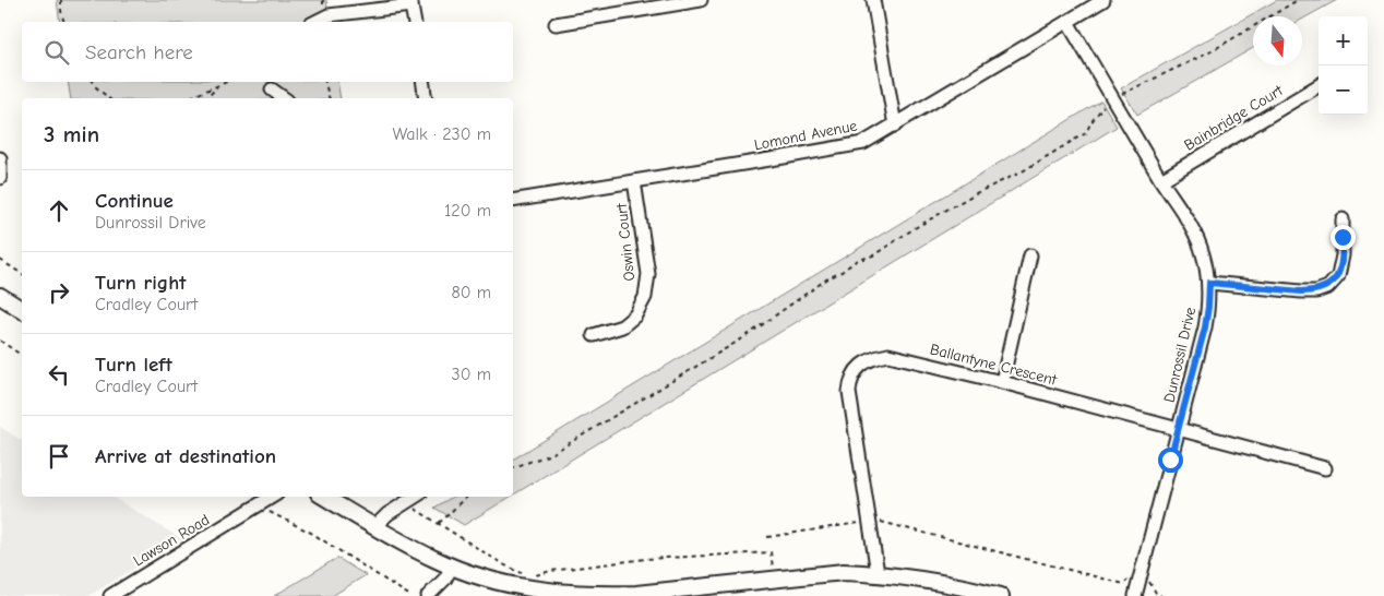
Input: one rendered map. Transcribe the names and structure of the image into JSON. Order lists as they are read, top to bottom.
{
  "streets": {
    "street": [
      "Bainbridge Court",
      "Lomond Avenue",
      "Oswin Court",
      "Dunrossil Drive",
      "Ballantyne Crescent",
      "Lawson Road"
    ]
  },
  "crossings": [
    ["Bainbridge Court", "Dunrossil Drive"],
    ["Lomond Avenue", "Oswin Court"],
    ["Lomond Avenue", "Dunrossil Drive"],
    ["Dunrossil Drive", "Ballantyne Crescent"]
  ],
  "north": "bottom",
  "page": {
    "map_buttons": ["+", "−"],
    "search": "Search here",
    "heading": ["3 min", "Walk · 230 m"],
    "list": [
      ["Continue", "Dunrossil Drive", "120 m"],
      ["Turn right", "Cradley Court", "80 m"],
      ["Turn left", "Cradley Court", "30 m"],
      "Arrive at destination"
    ]
  }
}
